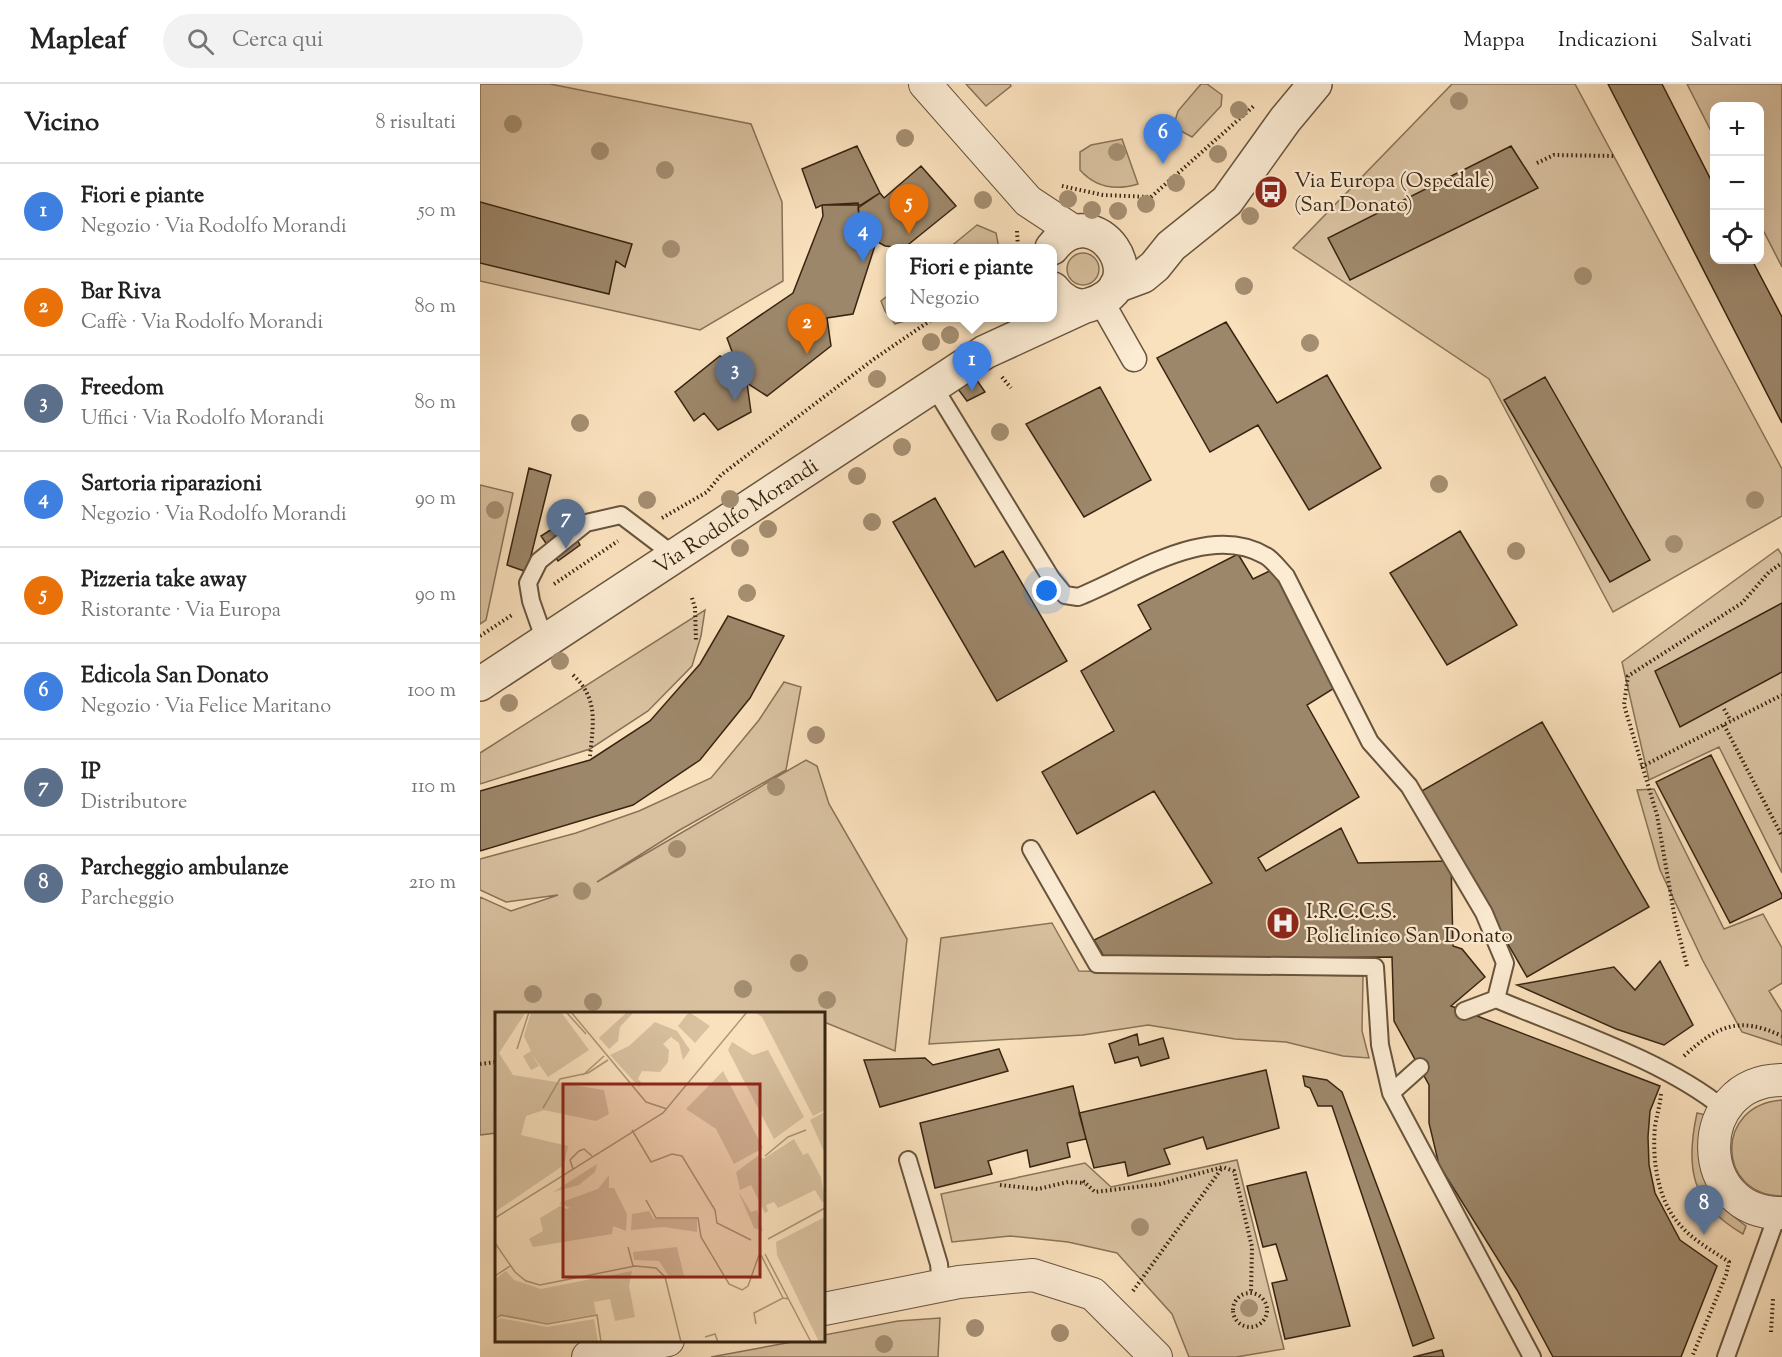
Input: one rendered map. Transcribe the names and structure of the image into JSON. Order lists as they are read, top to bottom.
{
  "streets": {
    "street": ["Via Rodolfo Morandi"]
  },
  "places": {
    "bus stop": ["Via Europa (Ospedale) (San Donato)"],
    "hospital": ["I.R.C.C.S. Policlinico San Donato"]
  },
  "page": {
    "header": "Mapleaf",
    "search": "Cerca qui",
    "nav": ["Mappa", "Indicazioni", "Salvati"],
    "heading": ["Vicino", "8 risultati"],
    "map_buttons": ["+", "−"],
    "pins": [
      "6",
      "5",
      "4",
      "2",
      "1",
      "3",
      "7",
      "8"
    ],
    "list": [
      {
        "mark": "1",
        "name": "Fiori e piante",
        "note": "Negozio · Via Rodolfo Morandi",
        "value": "50 m"
      },
      {
        "mark": "2",
        "name": "Bar Riva",
        "note": "Caffè · Via Rodolfo Morandi",
        "value": "80 m"
      },
      {
        "mark": "3",
        "name": "Freedom",
        "note": "Uffici · Via Rodolfo Morandi",
        "value": "80 m"
      },
      {
        "mark": "4",
        "name": "Sartoria riparazioni",
        "note": "Negozio · Via Rodolfo Morandi",
        "value": "90 m"
      },
      {
        "mark": "5",
        "name": "Pizzeria take away",
        "note": "Ristorante · Via Europa",
        "value": "90 m"
      },
      {
        "mark": "6",
        "name": "Edicola San Donato",
        "note": "Negozio · Via Felice Maritano",
        "value": "100 m"
      },
      {
        "mark": "7",
        "name": "IP",
        "note": "Distributore",
        "value": "110 m"
      },
      {
        "mark": "8",
        "name": "Parcheggio ambulanze",
        "note": "Parcheggio",
        "value": "210 m"
      }
    ],
    "popup": ["Fiori e piante", "Negozio"]
  }
}
